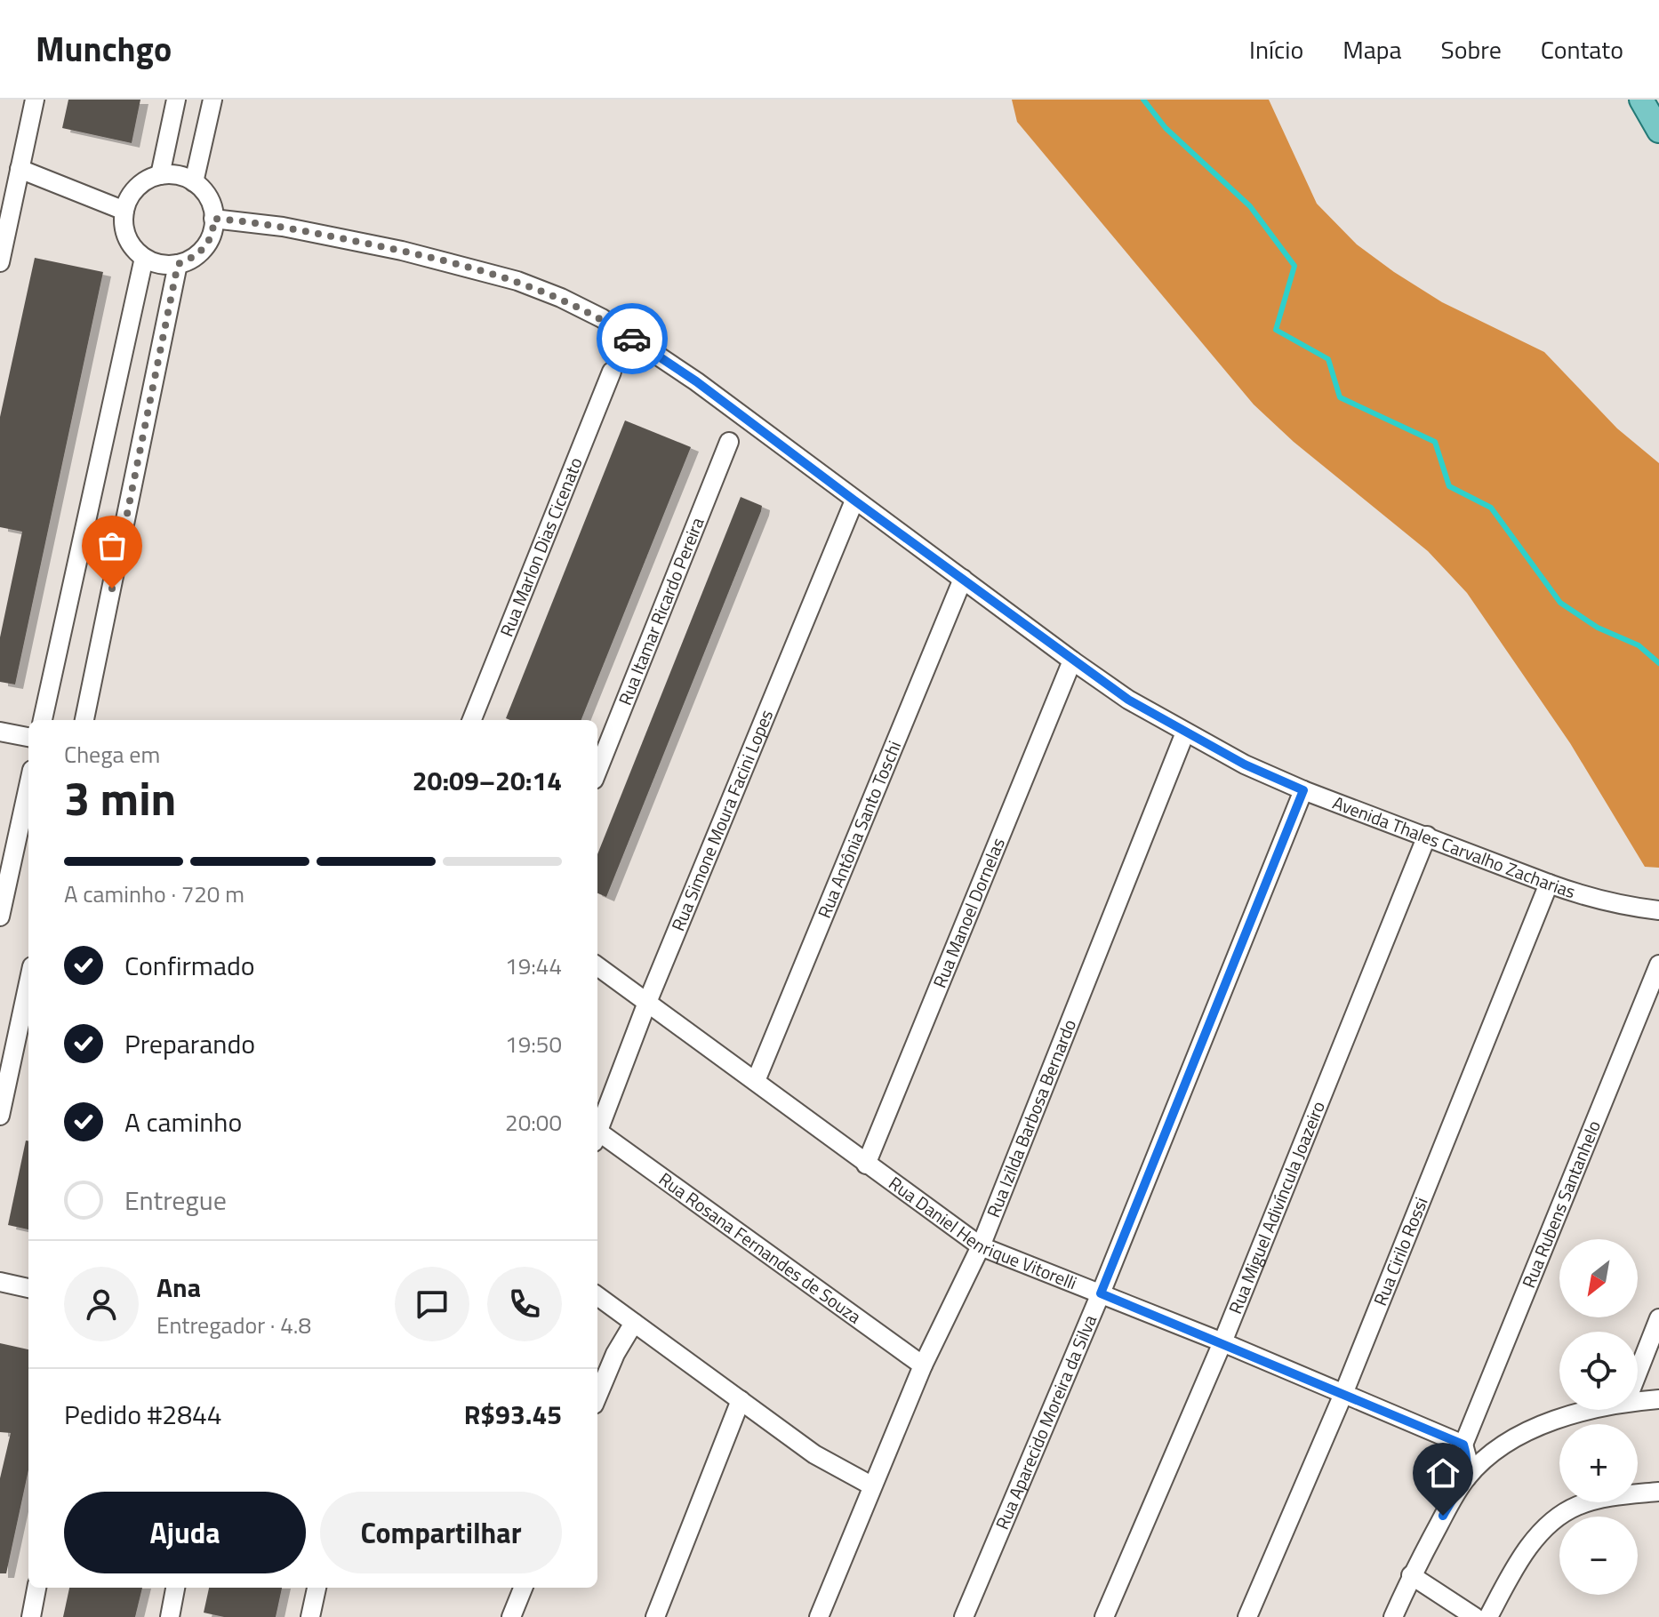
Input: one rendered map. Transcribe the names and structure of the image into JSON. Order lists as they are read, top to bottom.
{
  "streets": {
    "street": [
      "Rua Marlon Dias Cicenato",
      "Rua Itamar Ricardo Pereira",
      "Rua Simone Moura Facini Lopes",
      "Rua Antônia Santo Toschi",
      "Avenida Thales Carvalho Zacharias",
      "Rua Manoel Dornelas",
      "Rua Izilda Barbosa Bernardo",
      "Rua Rubens Santanhelo",
      "Rua Miguel Adivíncula Joazeiro",
      "Rua Daniel Henrique Vitorelli",
      "Rua Rosana Fernandes de Souza",
      "Rua Cirilo Rossi",
      "Rua Aparecido Moreira da Silva"
    ]
  },
  "crossings": [
    ["Rua Simone Moura Facini Lopes", "Avenida Thales Carvalho Zacharias"],
    ["Rua Simone Moura Facini Lopes", "Rua Daniel Henrique Vitorelli"],
    ["Rua Antônia Santo Toschi", "Avenida Thales Carvalho Zacharias"],
    ["Rua Antônia Santo Toschi", "Rua Daniel Henrique Vitorelli"],
    ["Avenida Thales Carvalho Zacharias", "Rua Manoel Dornelas"],
    ["Avenida Thales Carvalho Zacharias", "Rua Izilda Barbosa Bernardo"],
    ["Avenida Thales Carvalho Zacharias", "Rua Miguel Adivíncula Joazeiro"],
    ["Avenida Thales Carvalho Zacharias", "Rua Cirilo Rossi"],
    ["Avenida Thales Carvalho Zacharias", "Rua Aparecido Moreira da Silva"],
    ["Rua Manoel Dornelas", "Rua Daniel Henrique Vitorelli"],
    ["Rua Izilda Barbosa Bernardo", "Rua Daniel Henrique Vitorelli"],
    ["Rua Izilda Barbosa Bernardo", "Rua Rosana Fernandes de Souza"],
    ["Rua Rubens Santanhelo", "Rua Daniel Henrique Vitorelli"],
    ["Rua Miguel Adivíncula Joazeiro", "Rua Daniel Henrique Vitorelli"],
    ["Rua Daniel Henrique Vitorelli", "Rua Cirilo Rossi"],
    ["Rua Daniel Henrique Vitorelli", "Rua Aparecido Moreira da Silva"]
  ],
  "north": "bottom left",
  "page": {
    "header": "Munchgo",
    "nav": [
      "Início",
      "Mapa",
      "Sobre",
      "Contato"
    ],
    "heading": ["3 min", "Chega em", "20:09–20:14"],
    "panel": [
      "Ana",
      "Entregador · 4.8",
      "Pedido #2844",
      "R$93.45"
    ],
    "bar": "A caminho · 720 m",
    "list": [
      ["Confirmado", "19:44"],
      ["Preparando", "19:50"],
      ["A caminho", "20:00"],
      "Entregue"
    ],
    "map_buttons": ["+", "−"],
    "buttons": ["Ajuda", "Compartilhar"]
  }
}
